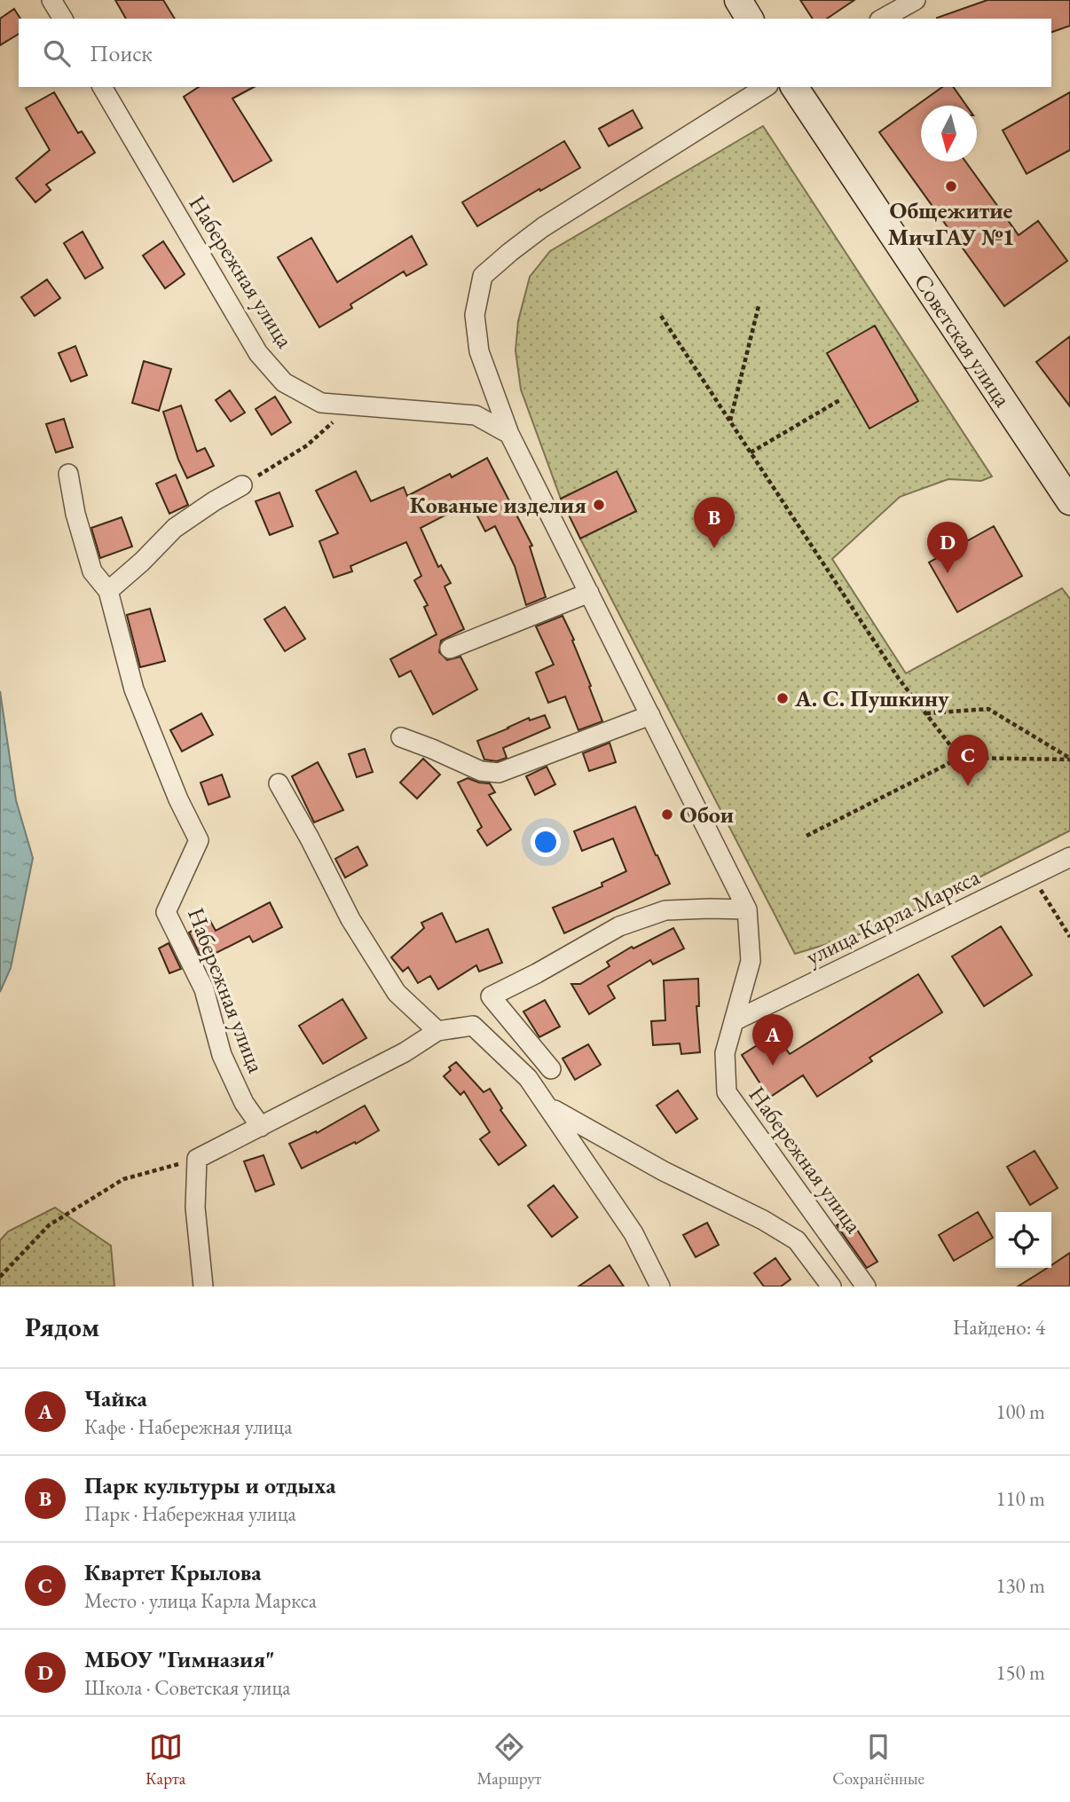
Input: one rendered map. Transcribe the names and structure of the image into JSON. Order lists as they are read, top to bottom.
{
  "streets": {
    "main road": ["Советская улица"],
    "street": ["Набережная улица", "улица Карла Маркса"]
  },
  "crossings": [
    ["Набережная улица", "улица Карла Маркса"]
  ],
  "places": [
    "Общежитие МичГАУ №1",
    "Кованые изделия",
    "А. С. Пушкину",
    "Обои"
  ],
  "north": "bottom",
  "page": {
    "search": "Поиск",
    "pins": [
      "B",
      "D",
      "C",
      "A"
    ],
    "heading": ["Рядом", "Найдено: 4"],
    "list": [
      {
        "mark": "A",
        "name": "Чайка",
        "note": "Кафе · Набережная улица",
        "value": "100 m"
      },
      {
        "mark": "B",
        "name": "Парк культуры и отдыха",
        "note": "Парк · Набережная улица",
        "value": "110 m"
      },
      {
        "mark": "C",
        "name": "Квартет Крылова",
        "note": "Место · улица Карла Маркса",
        "value": "130 m"
      },
      {
        "mark": "D",
        "name": "МБОУ \"Гимназия\"",
        "note": "Школа · Советская улица",
        "value": "150 m"
      }
    ],
    "nav": ["Карта", "Маршрут", "Сохранённые"]
  }
}
